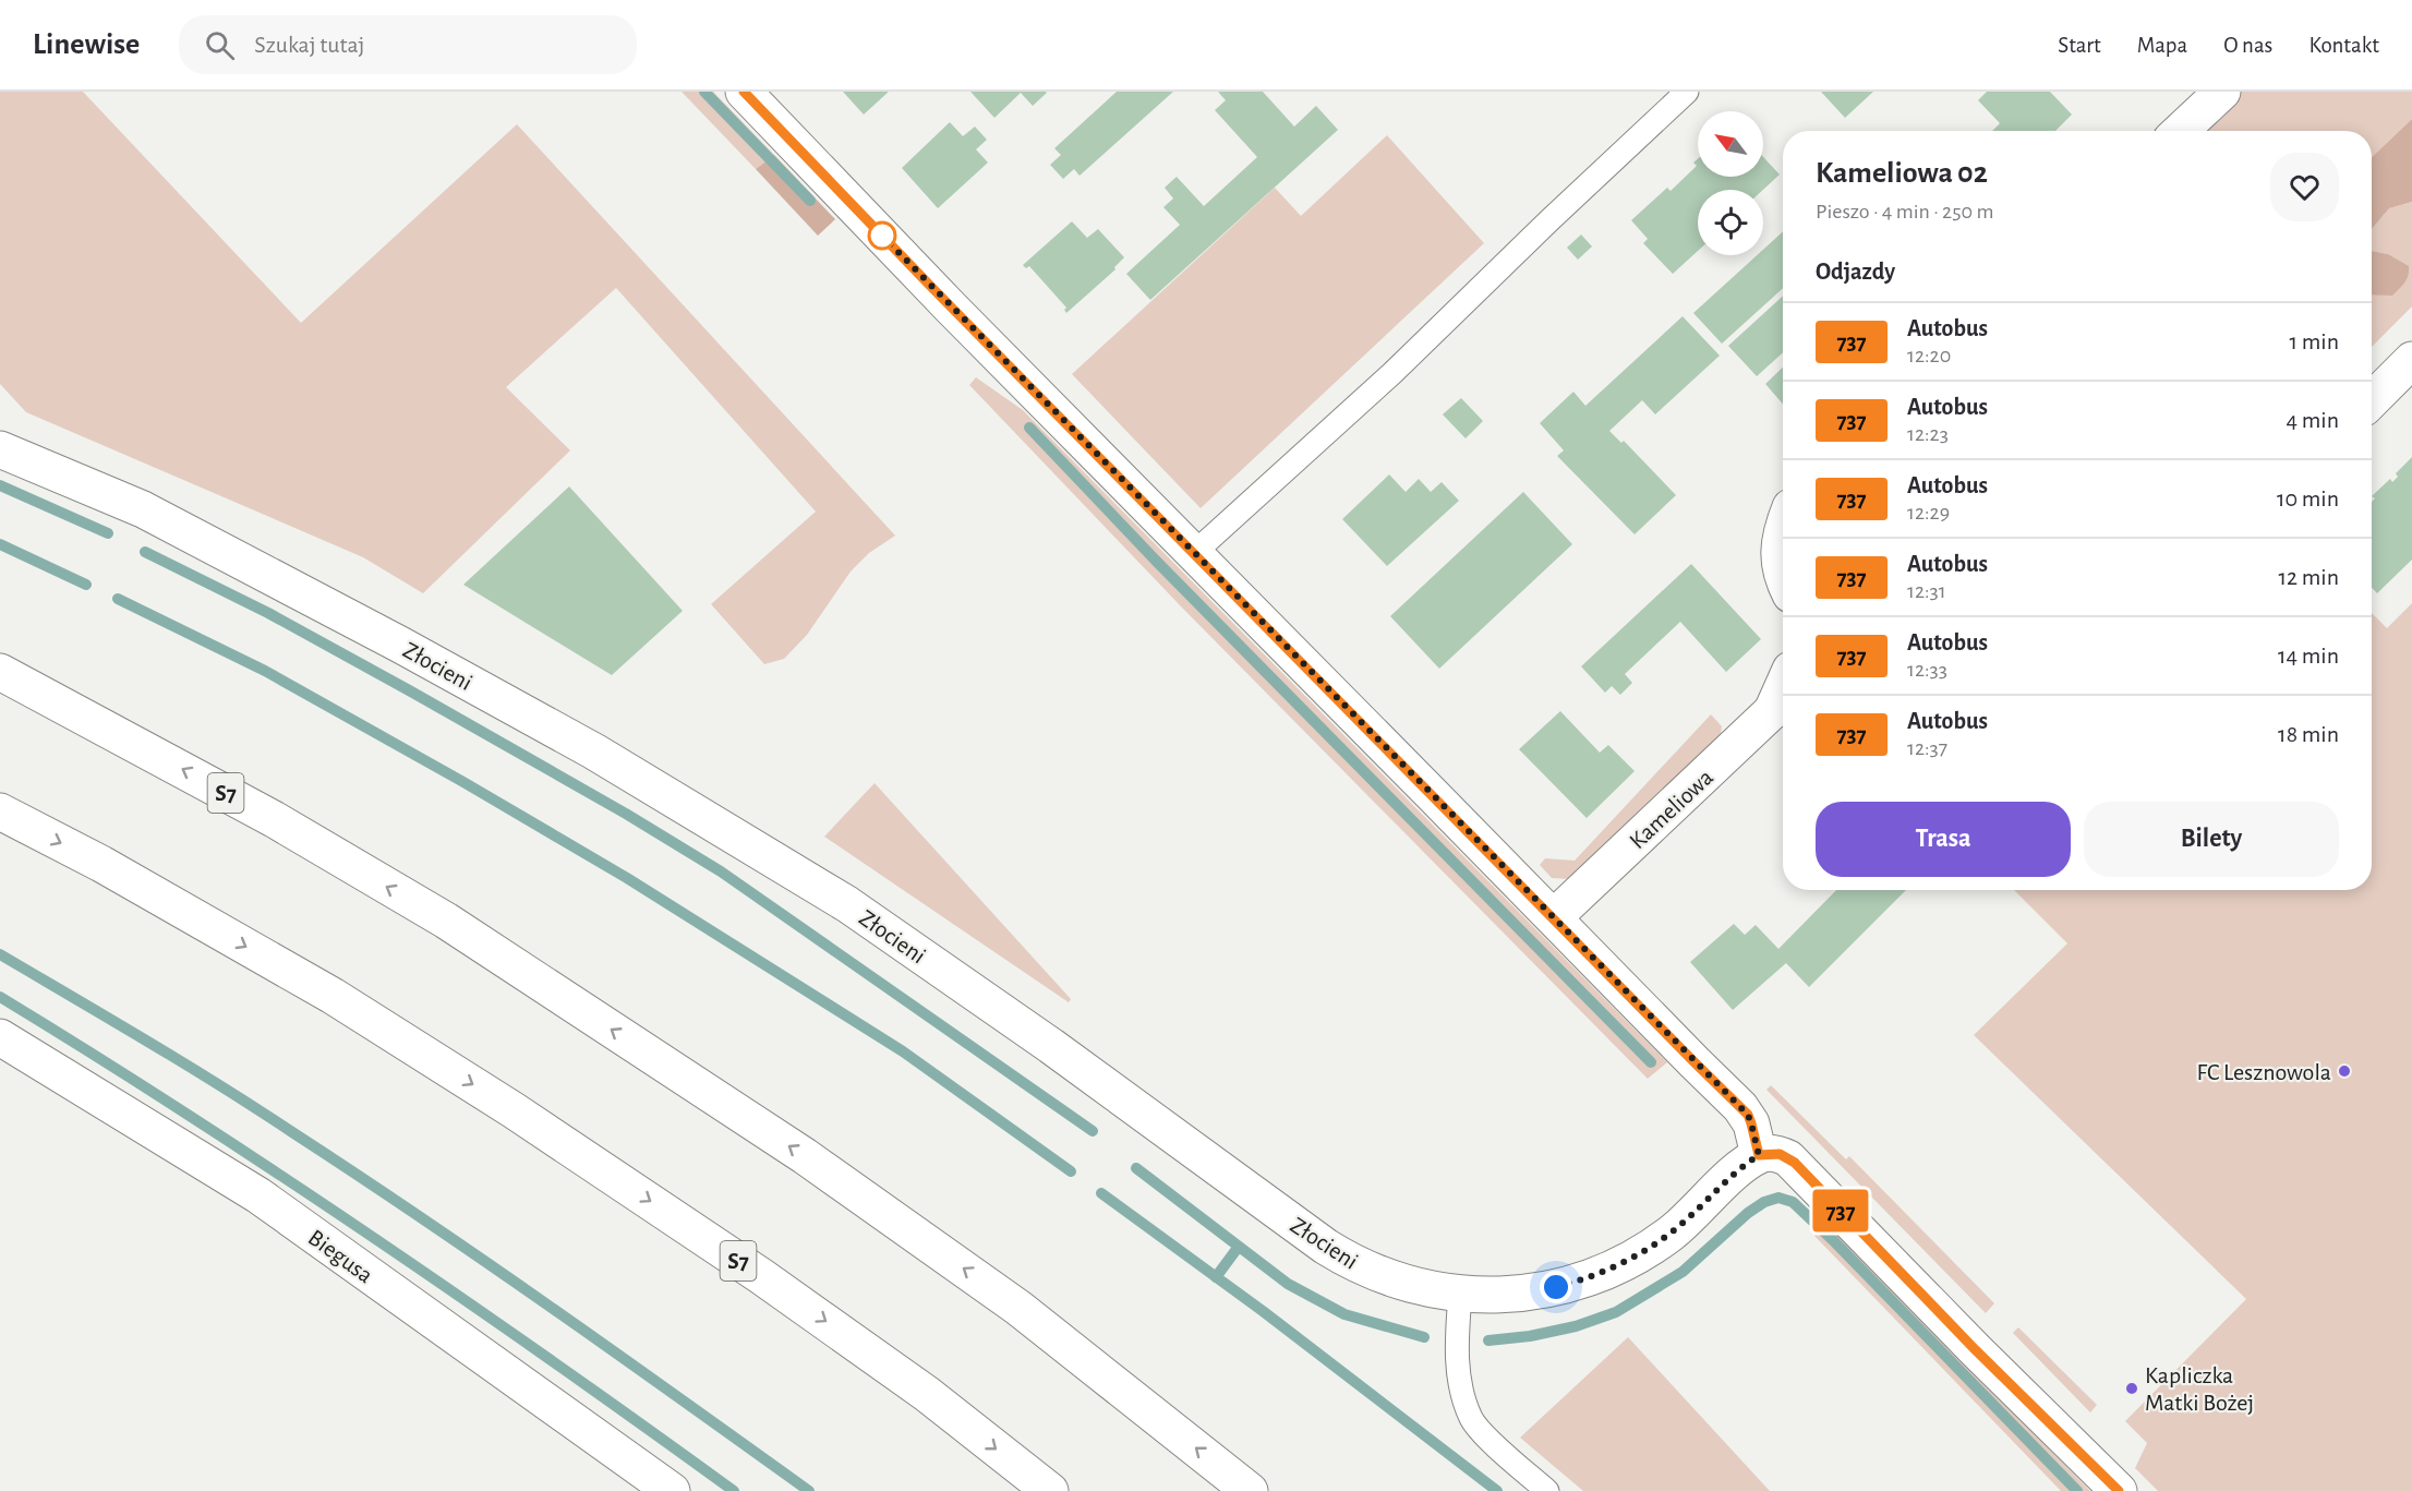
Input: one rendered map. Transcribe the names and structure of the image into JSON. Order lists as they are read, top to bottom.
{
  "streets": {
    "main road": [
      "Złocieni",
      "S7",
      "Kameliowa",
      "Biegusa"
    ]
  },
  "places": ["FC Lesznowola", "Kapliczka Matki Bożej"],
  "lines": ["bus line 737"],
  "north": "top left",
  "page": {
    "header": "Linewise",
    "search": "Szukaj tutaj",
    "nav": [
      "Start",
      "Mapa",
      "O nas",
      "Kontakt"
    ],
    "on_map": "737",
    "heading": [
      ["Kameliowa 02", "Pieszo · 4 min · 250 m"],
      "Odjazdy"
    ],
    "list": [
      {
        "mark": "737",
        "name": "Autobus",
        "note": "12:20",
        "value": "1 min"
      },
      {
        "mark": "737",
        "name": "Autobus",
        "note": "12:23",
        "value": "4 min"
      },
      {
        "mark": "737",
        "name": "Autobus",
        "note": "12:29",
        "value": "10 min"
      },
      {
        "mark": "737",
        "name": "Autobus",
        "note": "12:31",
        "value": "12 min"
      },
      {
        "mark": "737",
        "name": "Autobus",
        "note": "12:33",
        "value": "14 min"
      },
      {
        "mark": "737",
        "name": "Autobus",
        "note": "12:37",
        "value": "18 min"
      }
    ],
    "buttons": ["Trasa", "Bilety"]
  }
}
